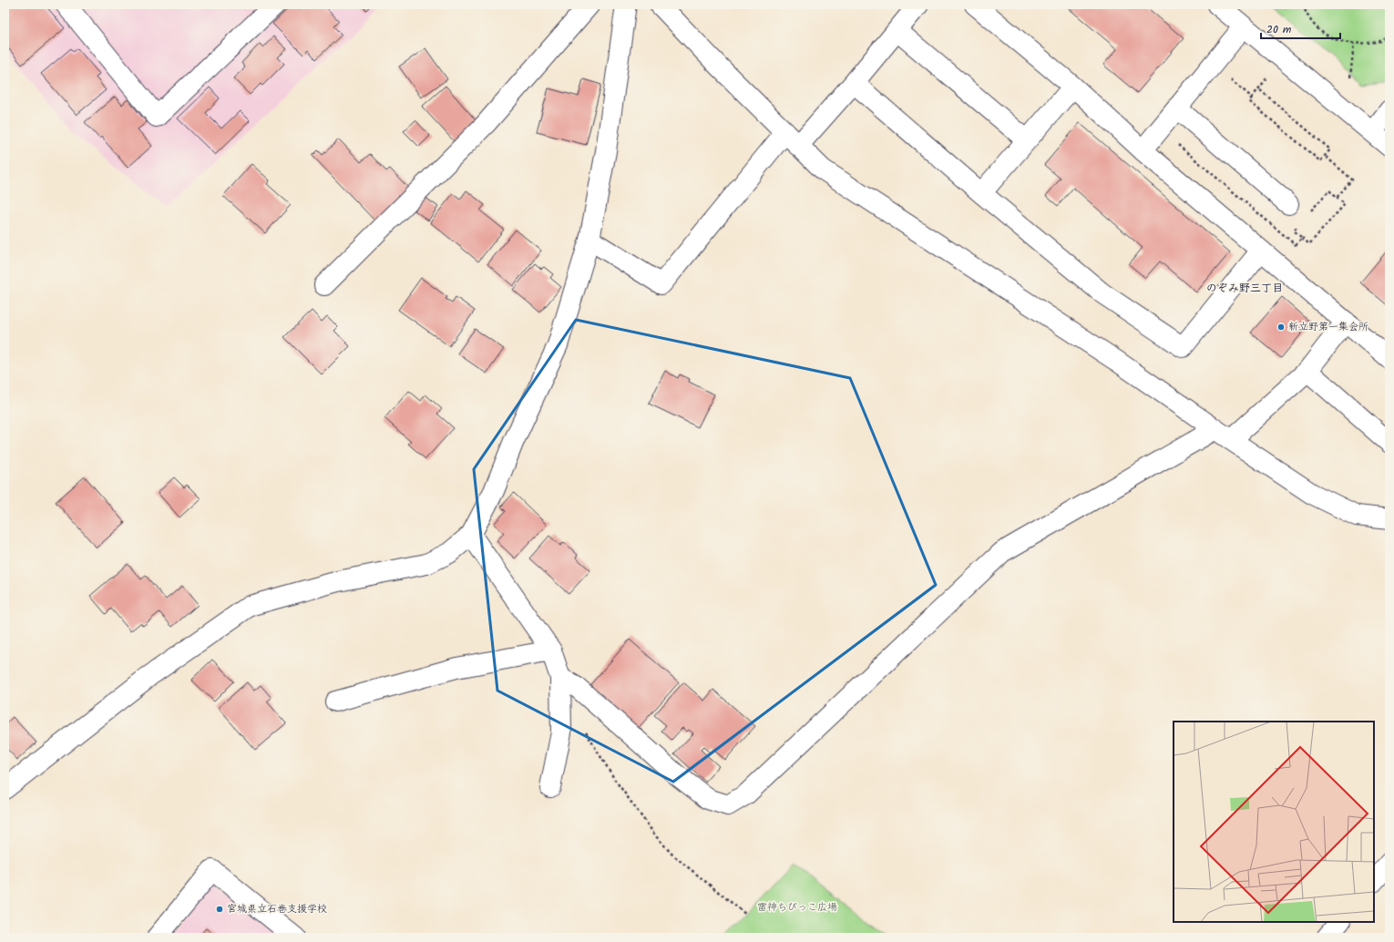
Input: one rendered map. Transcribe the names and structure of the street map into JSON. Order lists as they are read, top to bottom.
{
  "districts": ["のぞみ野三丁目"],
  "parks": ["雷神ちびっこ広場"],
  "places": ["新立野第一集会所", "宮城県立石巻支援学校"],
  "scale_bar": "20 m"
}
